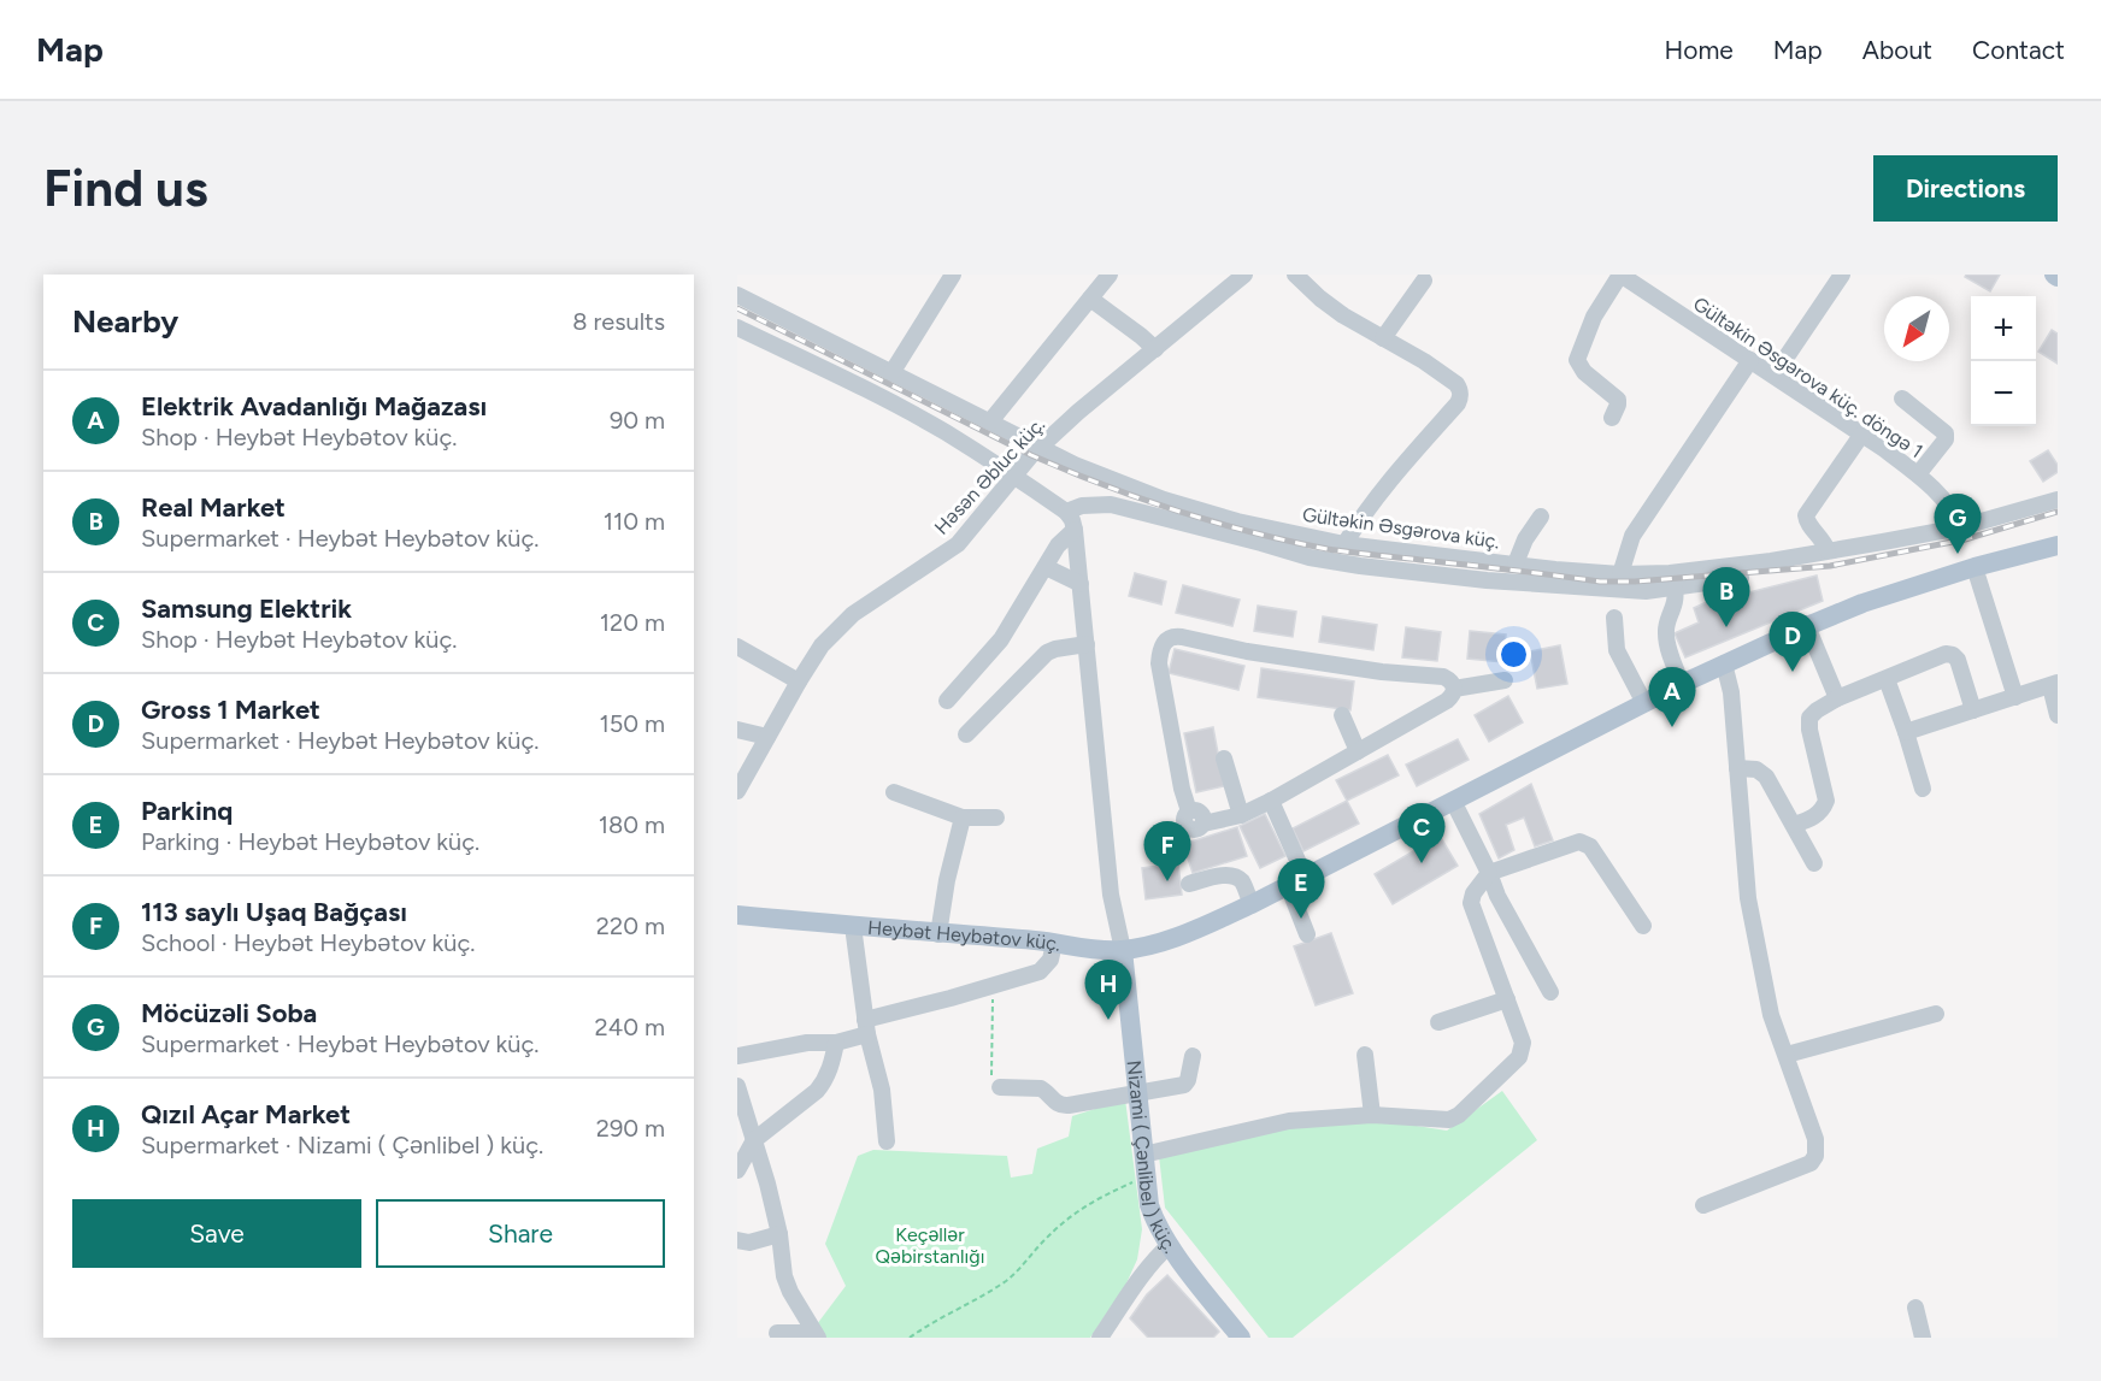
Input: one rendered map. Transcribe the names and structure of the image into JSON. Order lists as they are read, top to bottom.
{
  "streets": {
    "main road": ["Heybət Heybətov küç.", "Nizami ( Çənlibel ) küç."],
    "street": ["Gültəkin Əsgərova küç. döngə 1", "Həsən Əbluc küç.", "Gültəkin Əsgərova küç."]
  },
  "crossings": [
    ["Gültəkin Əsgərova küç. döngə 1", "Gültəkin Əsgərova küç."],
    ["Həsən Əbluc küç.", "Gültəkin Əsgərova küç."],
    ["Heybət Heybətov küç.", "Nizami ( Çənlibel ) küç."]
  ],
  "parks": ["Keçəllər Qəbirstanlığı"],
  "north": "bottom left",
  "page": {
    "header": "Map",
    "nav": [
      "Home",
      "Map",
      "About",
      "Contact"
    ],
    "buttons": [
      "Directions",
      ["Save", "Share"]
    ],
    "title": "Find us",
    "heading": ["Nearby", "8 results"],
    "map_buttons": ["+", "−"],
    "list": [
      {
        "mark": "A",
        "name": "Elektrik Avadanlığı Mağazası",
        "note": "Shop · Heybət Heybətov küç.",
        "value": "90 m"
      },
      {
        "mark": "B",
        "name": "Real Market",
        "note": "Supermarket · Heybət Heybətov küç.",
        "value": "110 m"
      },
      {
        "mark": "C",
        "name": "Samsung Elektrik",
        "note": "Shop · Heybət Heybətov küç.",
        "value": "120 m"
      },
      {
        "mark": "D",
        "name": "Gross 1 Market",
        "note": "Supermarket · Heybət Heybətov küç.",
        "value": "150 m"
      },
      {
        "mark": "E",
        "name": "Parkinq",
        "note": "Parking · Heybət Heybətov küç.",
        "value": "180 m"
      },
      {
        "mark": "F",
        "name": "113 saylı Uşaq Bağçası",
        "note": "School · Heybət Heybətov küç.",
        "value": "220 m"
      },
      {
        "mark": "G",
        "name": "Möcüzəli Soba",
        "note": "Supermarket · Heybət Heybətov küç.",
        "value": "240 m"
      },
      {
        "mark": "H",
        "name": "Qızıl Açar Market",
        "note": "Supermarket · Nizami ( Çənlibel ) küç.",
        "value": "290 m"
      }
    ],
    "pins": [
      "G",
      "B",
      "D",
      "A",
      "C",
      "F",
      "E",
      "H"
    ]
  }
}
